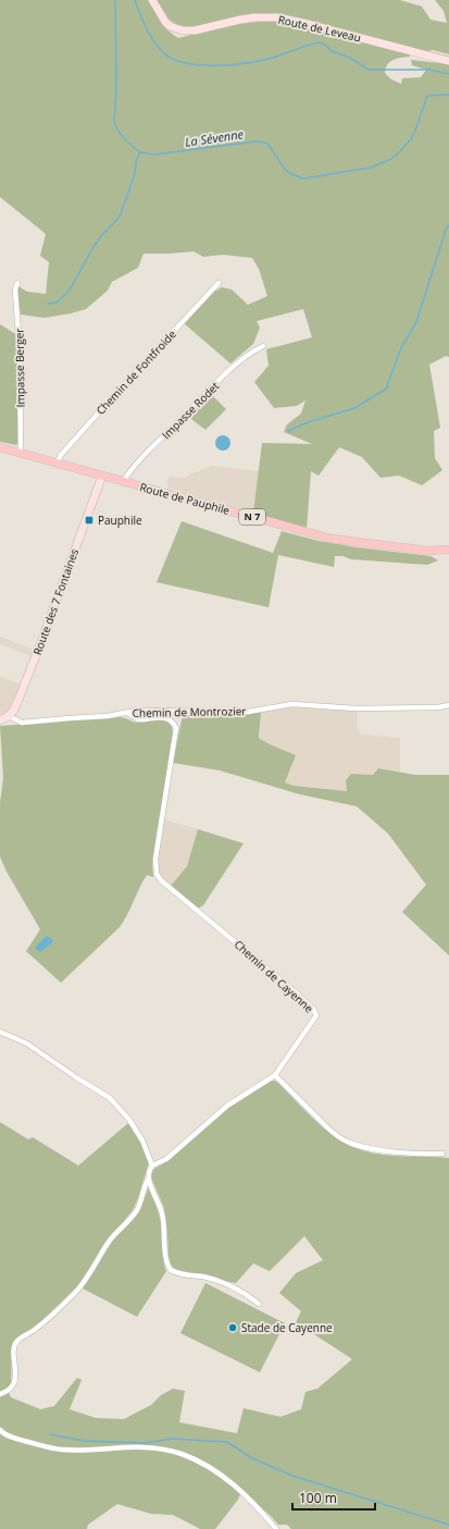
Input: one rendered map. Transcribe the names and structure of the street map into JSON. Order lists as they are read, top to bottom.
{
  "streets": {
    "main road": ["Route de Pauphile", "N 7"],
    "street": [
      "Route de Leveau",
      "Impasse Berger",
      "Chemin de Fontfroide",
      "Impasse Rodet",
      "Route des 7 Fontaines",
      "Chemin de Montrozier",
      "Chemin de Cayenne"
    ]
  },
  "crossings": [
    ["Impasse Berger", "Route de Pauphile"],
    ["Chemin de Fontfroide", "Route de Pauphile"],
    ["Impasse Rodet", "Route de Pauphile"],
    ["Route de Pauphile", "Route des 7 Fontaines"],
    ["Route des 7 Fontaines", "Chemin de Montrozier"],
    ["Chemin de Montrozier", "Chemin de Cayenne"]
  ],
  "water": ["La Sévenne"],
  "places": {
    "transit": ["Pauphile"],
    "other": ["Stade de Cayenne"]
  },
  "scale_bar": "100 m"
}
